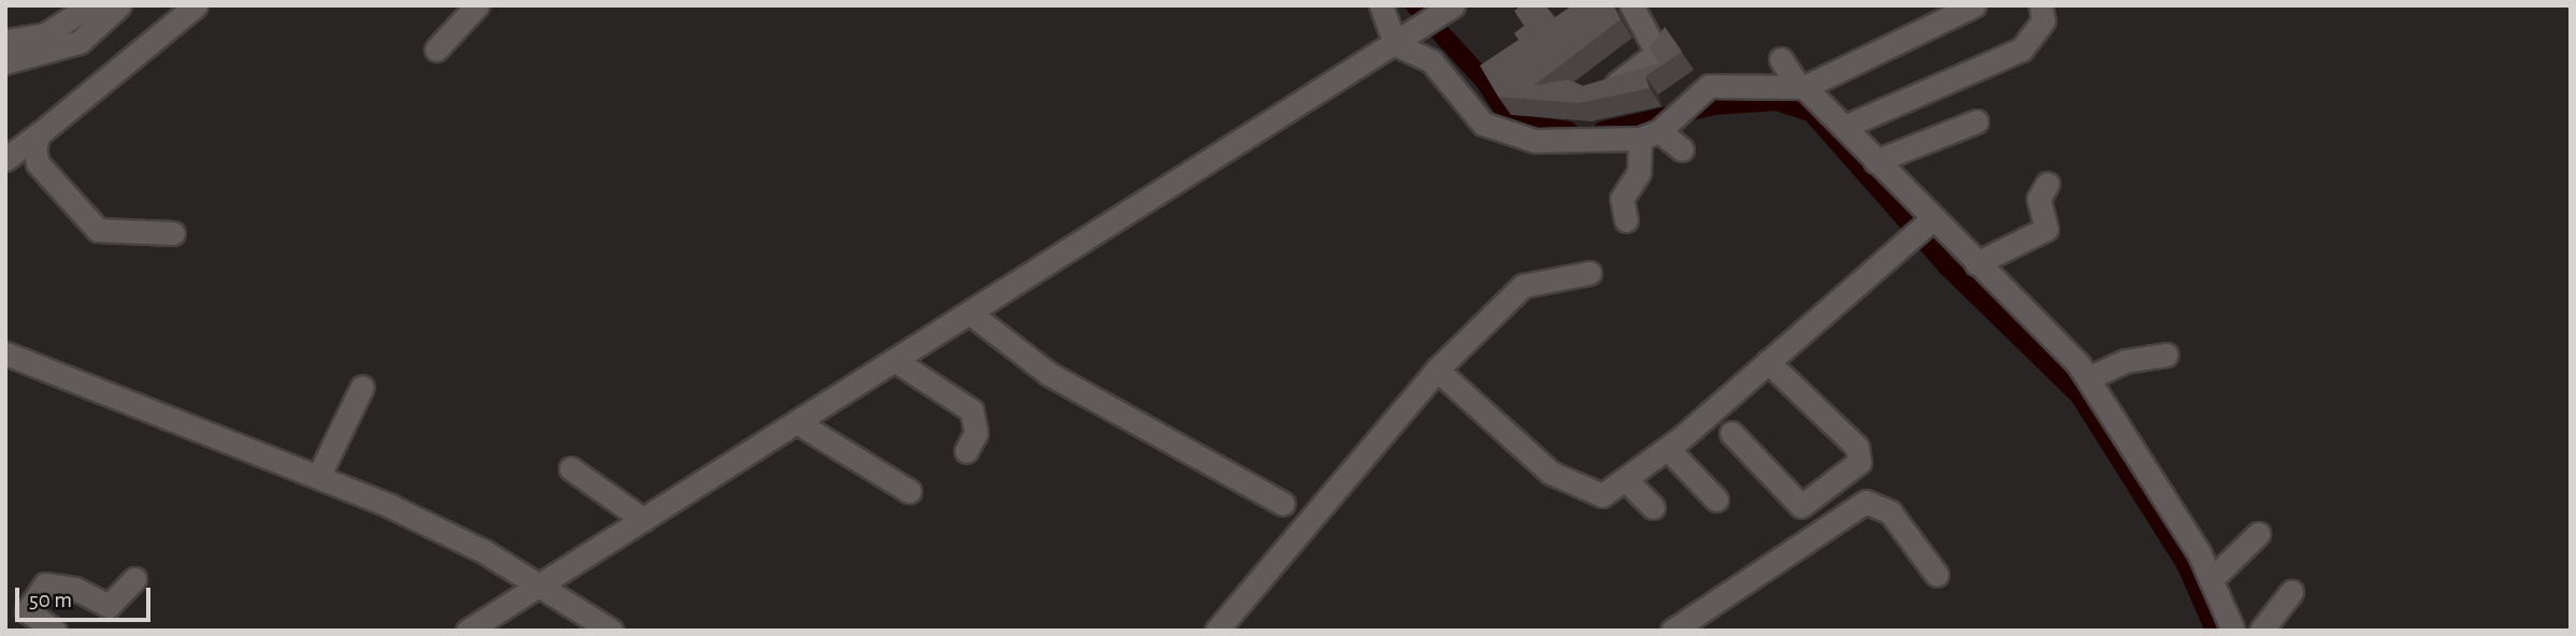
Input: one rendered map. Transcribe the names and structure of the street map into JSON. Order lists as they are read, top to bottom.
{
  "scale_bar": "50 m"
}
